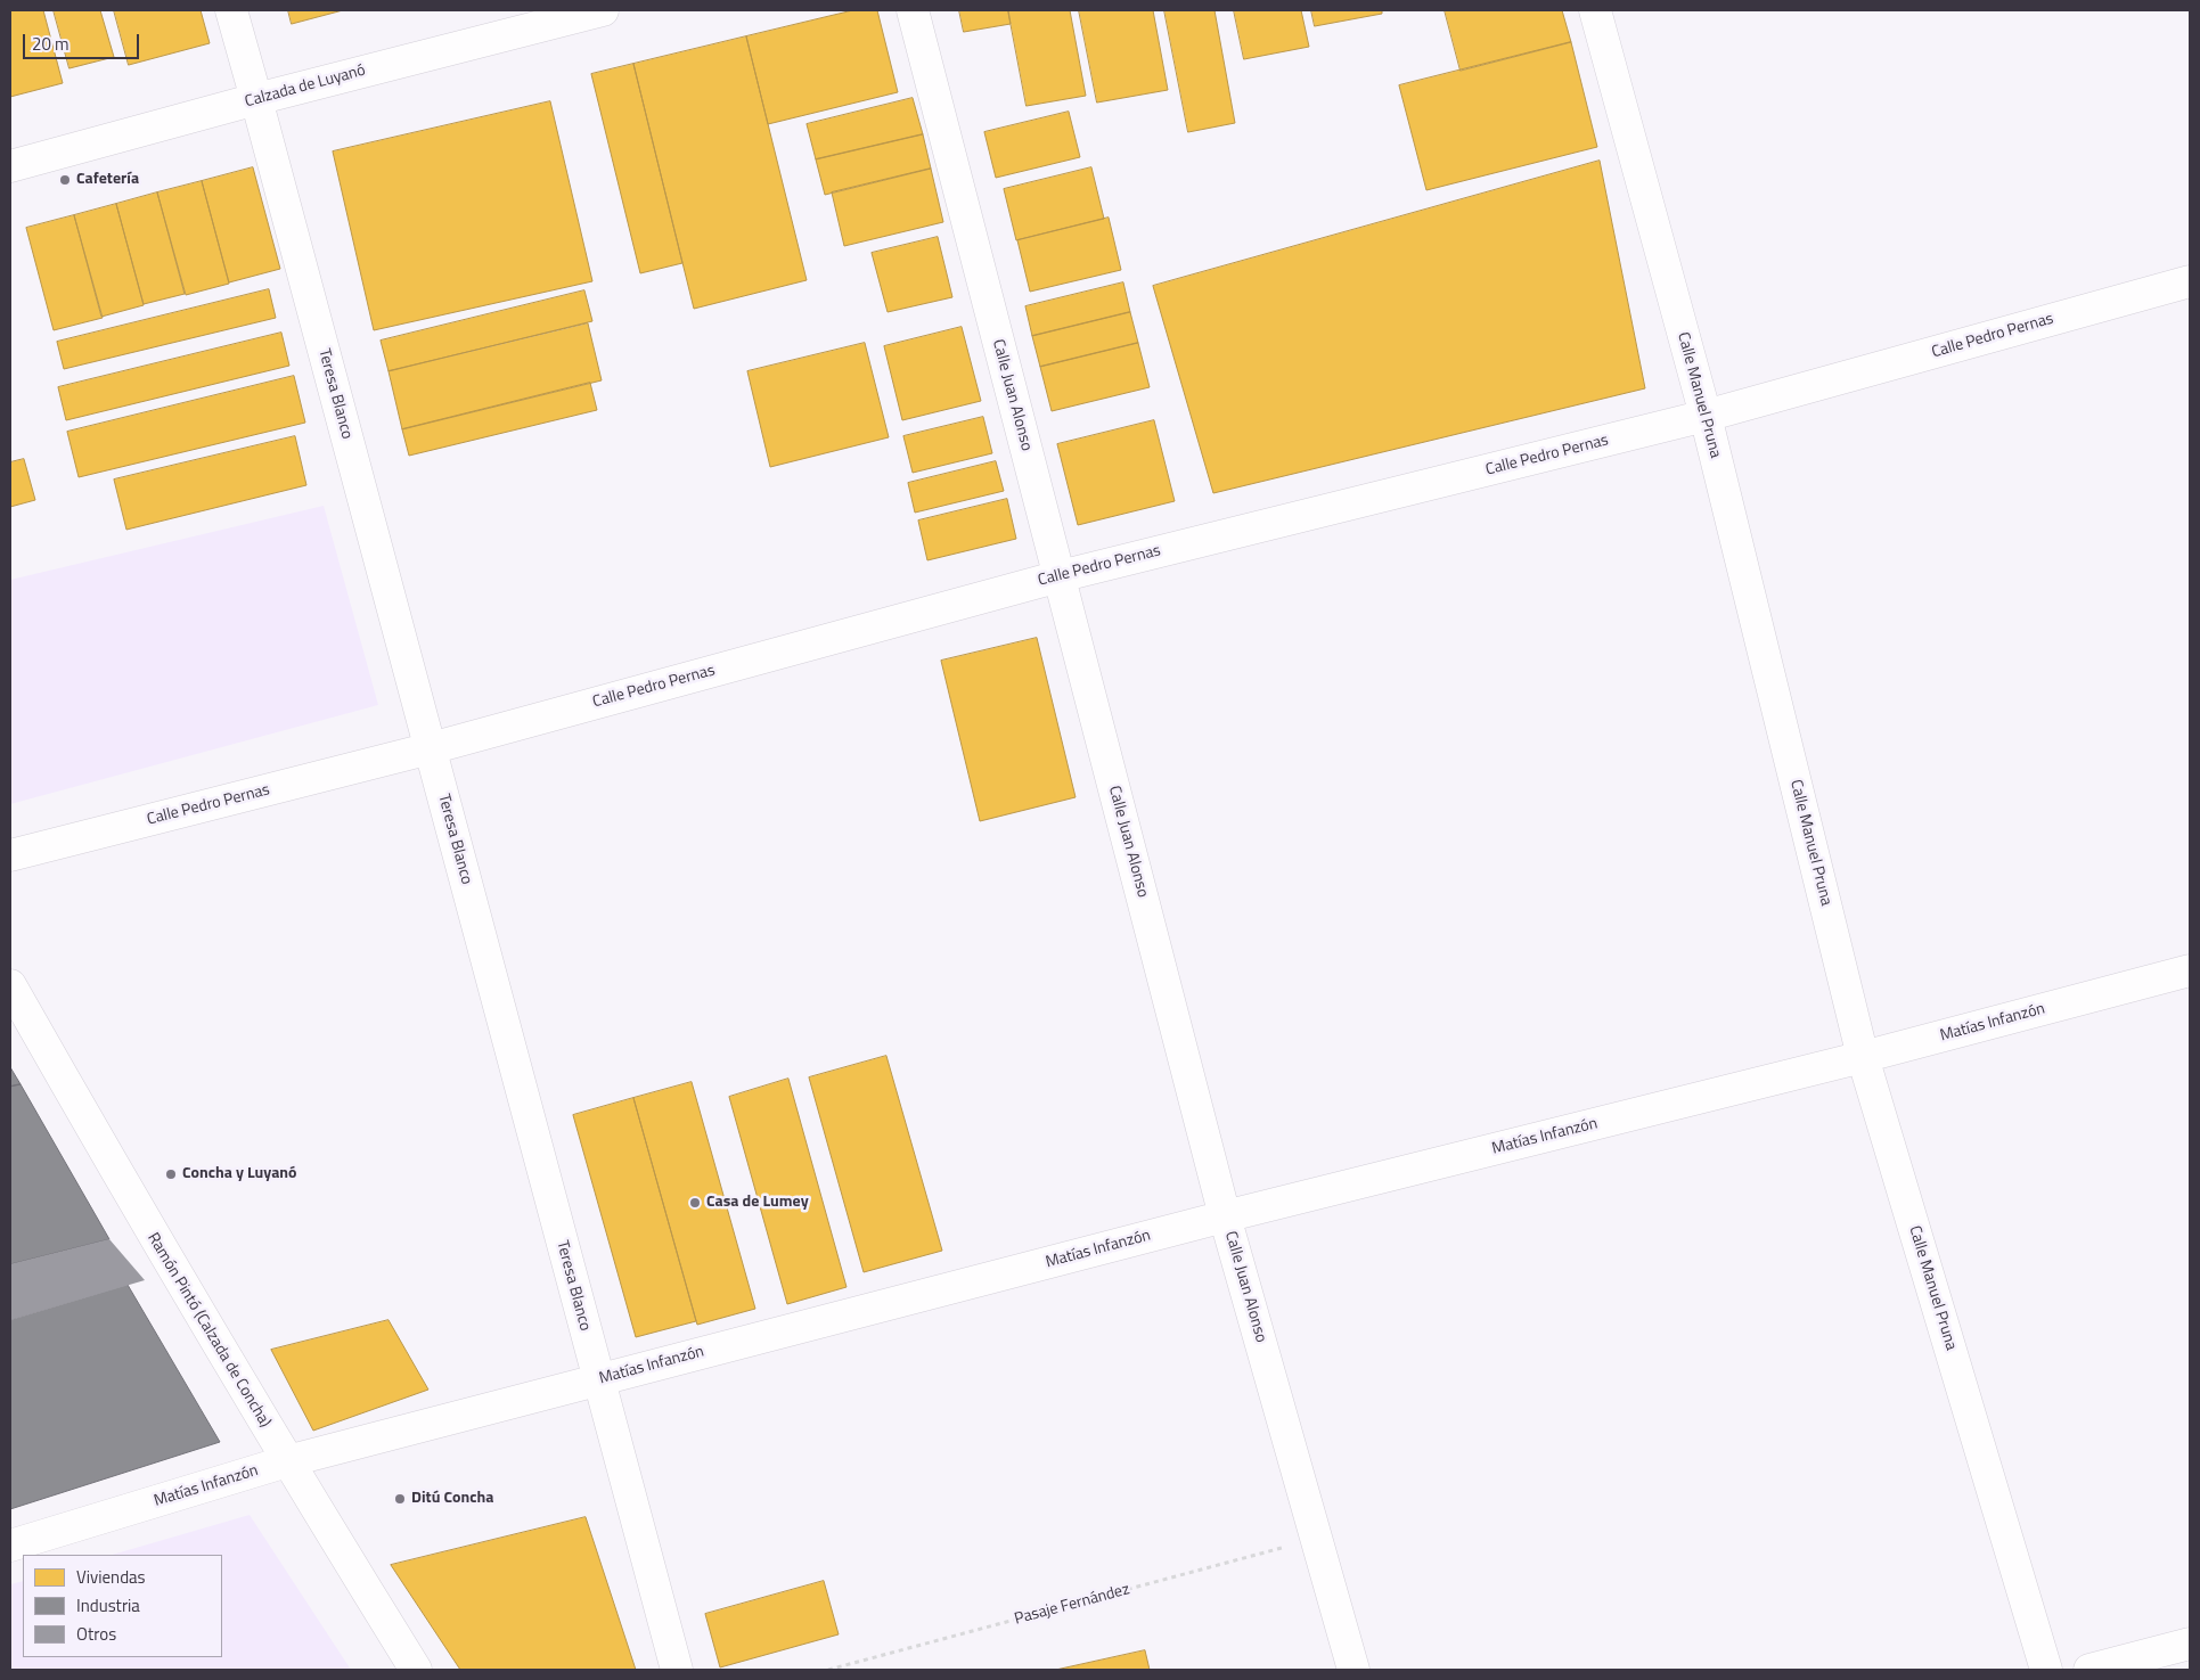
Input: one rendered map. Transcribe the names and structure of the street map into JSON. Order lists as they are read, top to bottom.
{
  "streets": {
    "street": [
      "Calzada de Luyanó",
      "Calle Pedro Pernas",
      "Teresa Blanco",
      "Calle Juan Alonso",
      "Calle Manuel Pruna",
      "Matías Infanzón",
      "Ramón Pintó (Calzada de Concha)"
    ],
    "path": ["Pasaje Fernández"]
  },
  "crossings": [
    ["Calzada de Luyanó", "Teresa Blanco"],
    ["Calle Pedro Pernas", "Teresa Blanco"],
    ["Calle Pedro Pernas", "Calle Juan Alonso"],
    ["Calle Pedro Pernas", "Calle Manuel Pruna"],
    ["Teresa Blanco", "Matías Infanzón"],
    ["Calle Juan Alonso", "Matías Infanzón"],
    ["Calle Juan Alonso", "Pasaje Fernández"],
    ["Calle Manuel Pruna", "Matías Infanzón"],
    ["Matías Infanzón", "Ramón Pintó (Calzada de Concha)"]
  ],
  "places": [
    "Cafetería",
    "Concha y Luyanó",
    "Casa de Lumey",
    "Ditú Concha"
  ],
  "legend": ["Viviendas", "Industria", "Otros"],
  "scale_bar": "20 m"
}
